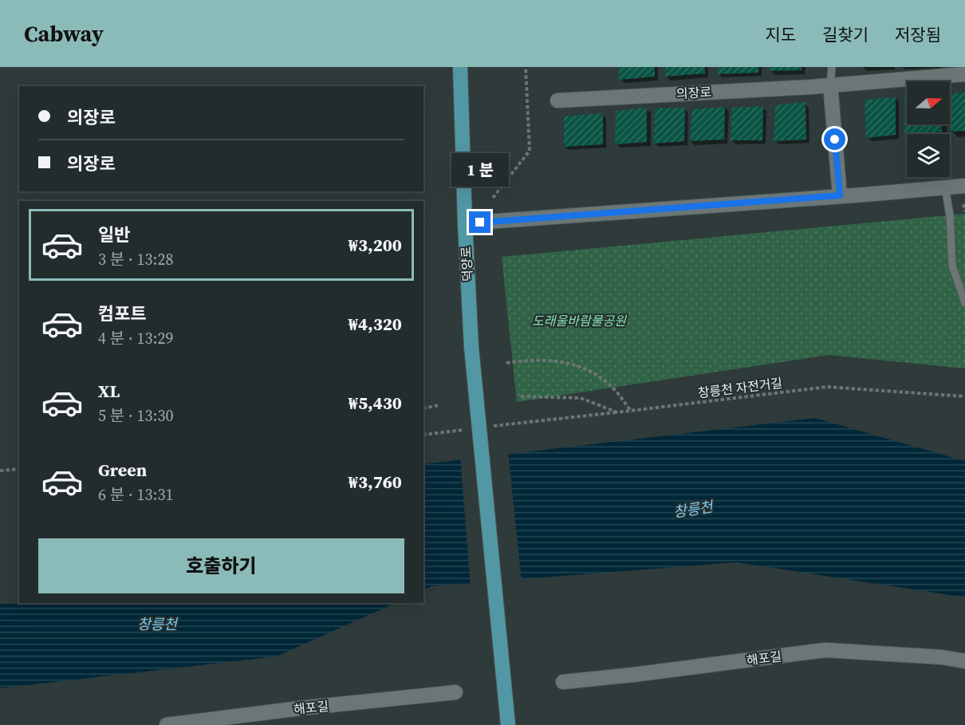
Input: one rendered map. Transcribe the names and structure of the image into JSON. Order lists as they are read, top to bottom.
{
  "streets": {
    "main road": ["덕양로"],
    "street": ["의장로", "해포길"],
    "path": ["창릉천 자전거길"]
  },
  "water": ["창릉천"],
  "parks": ["도래울바람물공원"],
  "north": "right",
  "page": {
    "header": "Cabway",
    "nav": ["지도", "길찾기", "저장됨"],
    "banner": ["의장로", "의장로"],
    "bubble": "1 분",
    "list": [
      {
        "name": "일반",
        "note": "3 분 · 13:28",
        "value": "₩3,200"
      },
      {
        "name": "컴포트",
        "note": "4 분 · 13:29",
        "value": "₩4,320"
      },
      {
        "name": "XL",
        "note": "5 분 · 13:30",
        "value": "₩5,430"
      },
      {
        "name": "Green",
        "note": "6 분 · 13:31",
        "value": "₩3,760"
      }
    ],
    "buttons": "호출하기"
  }
}
